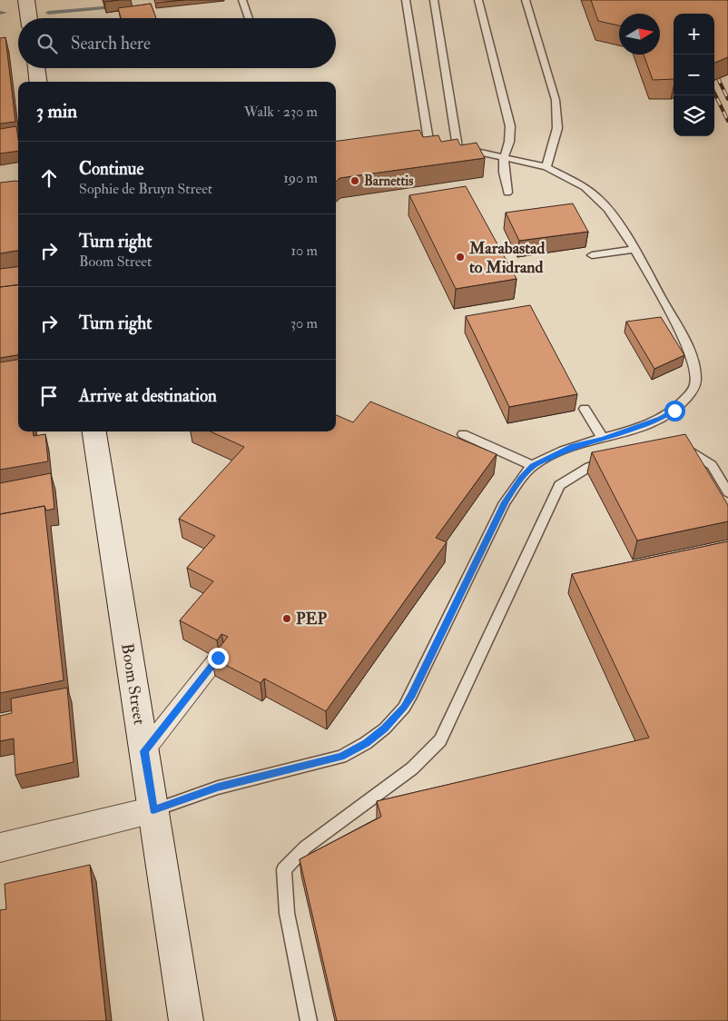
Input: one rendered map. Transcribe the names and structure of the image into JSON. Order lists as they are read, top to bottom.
{
  "streets": {
    "main road": ["Boom Street"]
  },
  "places": ["Barnettis", "Marabastad to Midrand", "PEP"],
  "north": "right",
  "page": {
    "map_buttons": ["+", "−"],
    "search": "Search here",
    "heading": ["3 min", "Walk · 230 m"],
    "list": [
      ["Continue", "Sophie de Bruyn Street", "190 m"],
      ["Turn right", "Boom Street", "10 m"],
      ["Turn right", "30 m"],
      "Arrive at destination"
    ]
  }
}
